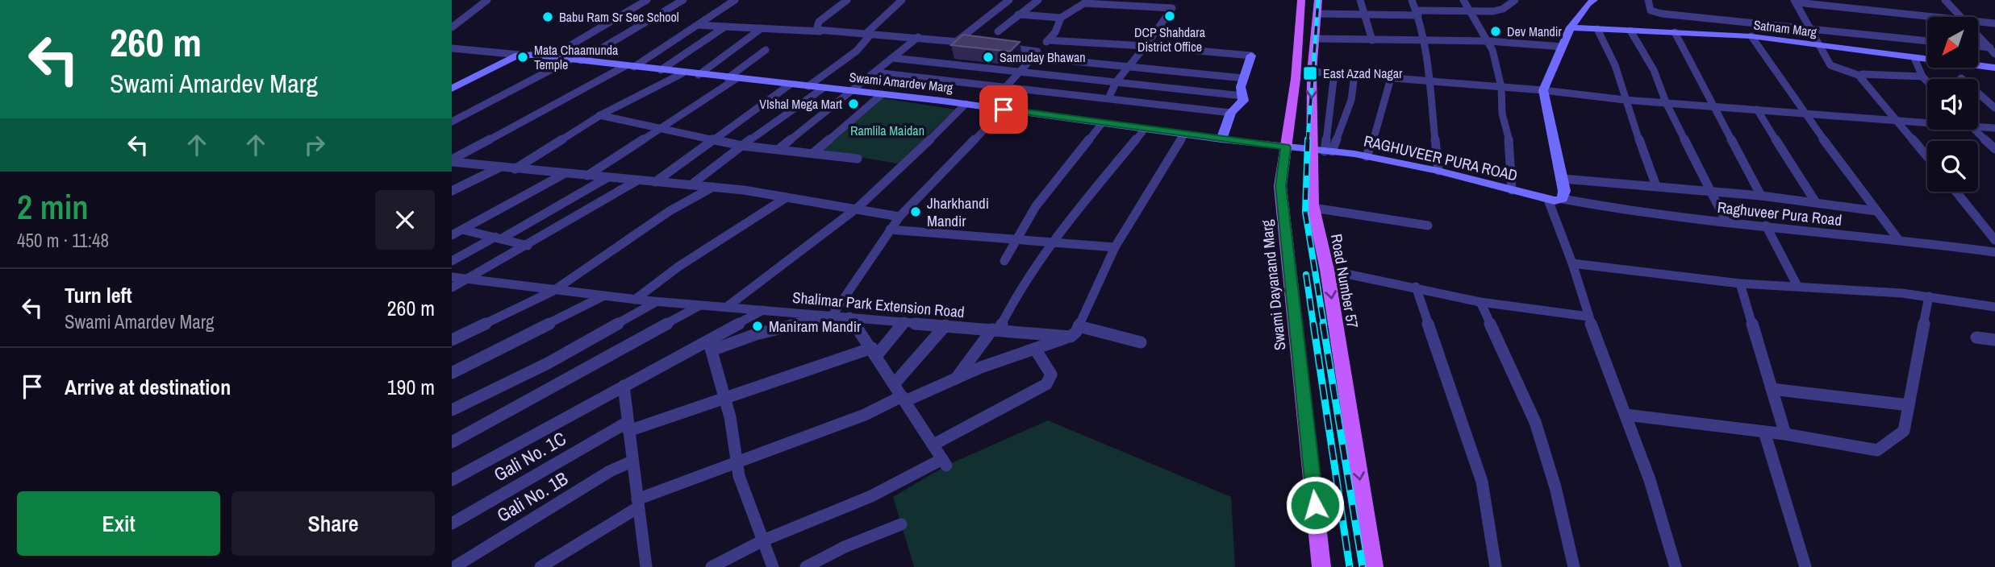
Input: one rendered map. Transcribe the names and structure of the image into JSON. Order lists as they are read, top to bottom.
{
  "streets": {
    "main road": ["Road Number 57", "Swami Dayanand Marg"],
    "street": [
      "Satnam Marg",
      "Swami Amardev Marg",
      "RAGHUVEER PURA ROAD",
      "Raghuveer Pura Road",
      "Shalimar Park Extension Road",
      "Gali No. 1C",
      "Gali No. 1B"
    ]
  },
  "crossings": [
    ["Swami Amardev Marg", "RAGHUVEER PURA ROAD"],
    ["Swami Amardev Marg", "Road Number 57"],
    ["Swami Amardev Marg", "Swami Dayanand Marg"],
    ["RAGHUVEER PURA ROAD", "Raghuveer Pura Road"],
    ["RAGHUVEER PURA ROAD", "Road Number 57"]
  ],
  "one_way": ["Road Number 57"],
  "parks": ["Ramlila Maidan"],
  "places": {
    "other": [
      "DCP Shahdara District Office",
      "Babu Ram Sr Sec School",
      "Dev Mandir",
      "Mata Chaamunda Temple",
      "Samuday Bhawan",
      "VIshal Mega Mart",
      "Jharkhandi Mandir",
      "Maniram Mandir"
    ],
    "transit": ["East Azad Nagar"]
  },
  "north": "bottom left",
  "page": {
    "turn": ["260 m", "Swami Amardev Marg"],
    "heading": ["2 min", "450 m · 11:48"],
    "list": [
      {
        "name": "Turn left",
        "note": "Swami Amardev Marg",
        "value": "260 m"
      },
      {
        "name": "Arrive at destination",
        "value": "190 m"
      }
    ],
    "buttons": ["Exit", "Share"]
  }
}
